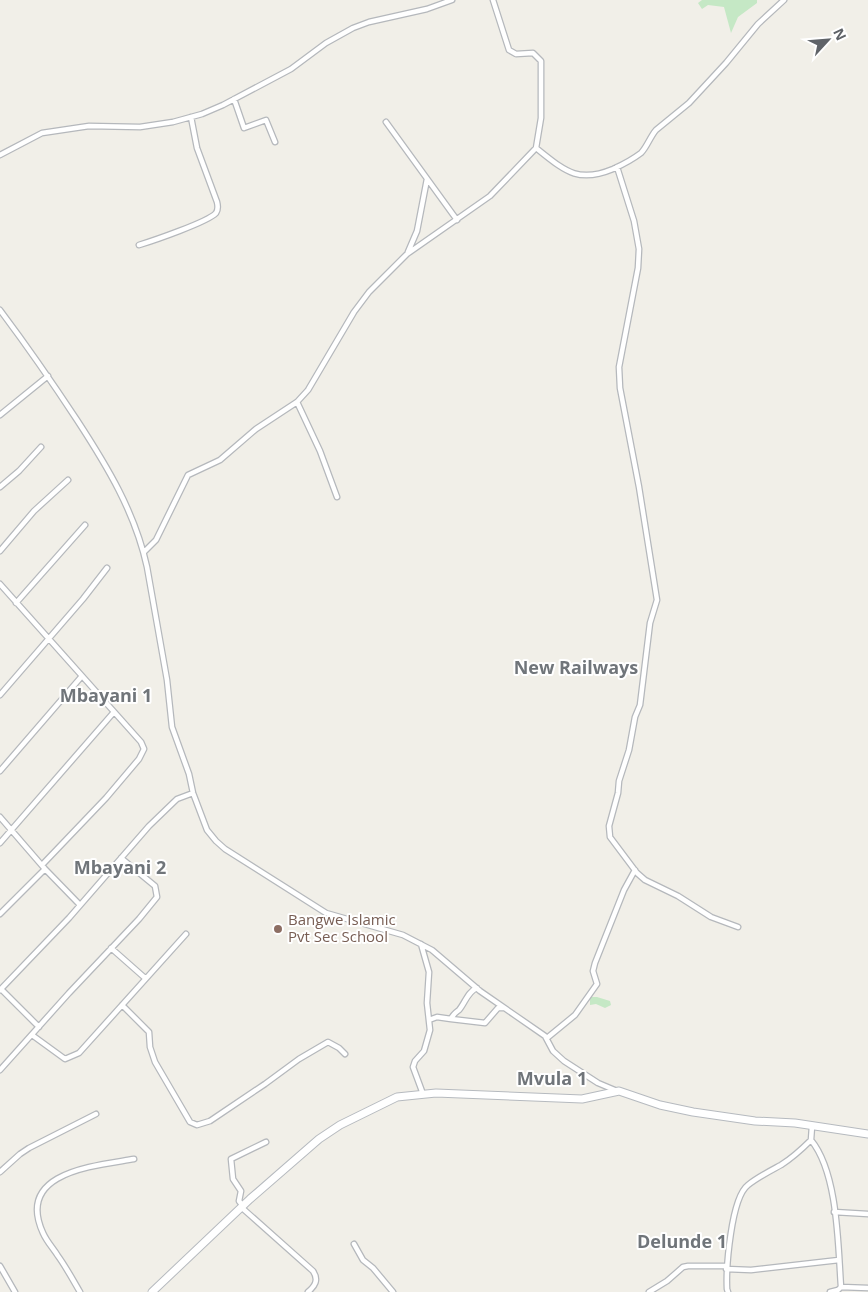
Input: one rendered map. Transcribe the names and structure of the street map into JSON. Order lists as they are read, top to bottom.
{
  "districts": [
    "New Railways",
    "Mbayani 1",
    "Mbayani 2",
    "Mvula 1",
    "Delunde 1"
  ],
  "places": ["Bangwe Islamic Pvt Sec School"],
  "north": "top right"
}
